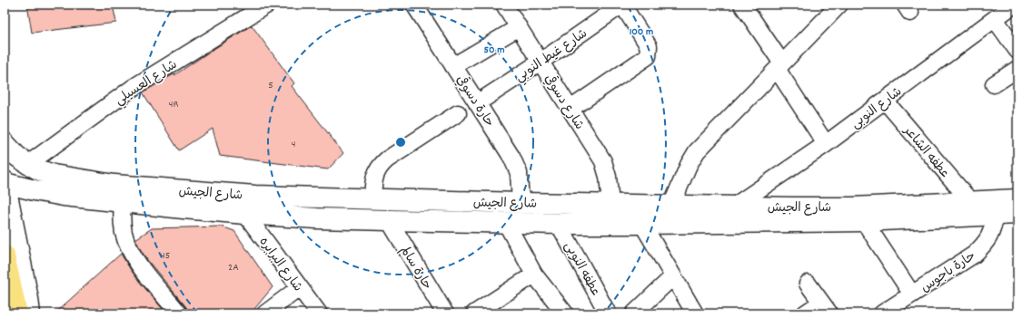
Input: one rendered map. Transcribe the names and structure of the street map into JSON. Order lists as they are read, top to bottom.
{
  "streets": {
    "main road": ["شارع الجيش"],
    "street": [
      "شارع غيط النوبي",
      "شارع العسيلي",
      "حارة دسوقي",
      "شارع دسوقي",
      "شارع النوبى",
      "عطفه الشاعر",
      "شارع البرابره",
      "حارة سالم",
      "عطفه النوبى",
      "حارة باجوس"
    ]
  },
  "crossings": [
    ["شارع غيط النوبي", "حارة دسوقي"],
    ["شارع غيط النوبي", "شارع دسوقي"],
    ["شارع العسيلي", "شارع الجيش"],
    ["حارة دسوقي", "شارع الجيش"],
    ["شارع دسوقي", "شارع الجيش"],
    ["شارع النوبى", "عطفه الشاعر"],
    ["شارع النوبى", "شارع الجيش"],
    ["عطفه الشاعر", "شارع الجيش"],
    ["شارع الجيش", "شارع البرابره"],
    ["شارع الجيش", "حارة سالم"],
    ["شارع الجيش", "عطفه النوبى"],
    ["شارع الجيش", "حارة باجوس"]
  ],
  "house_numbers": [
    "5",
    "4R",
    "4",
    "45",
    "2A"
  ],
  "rings": ["100 m", "50 m"]
}
